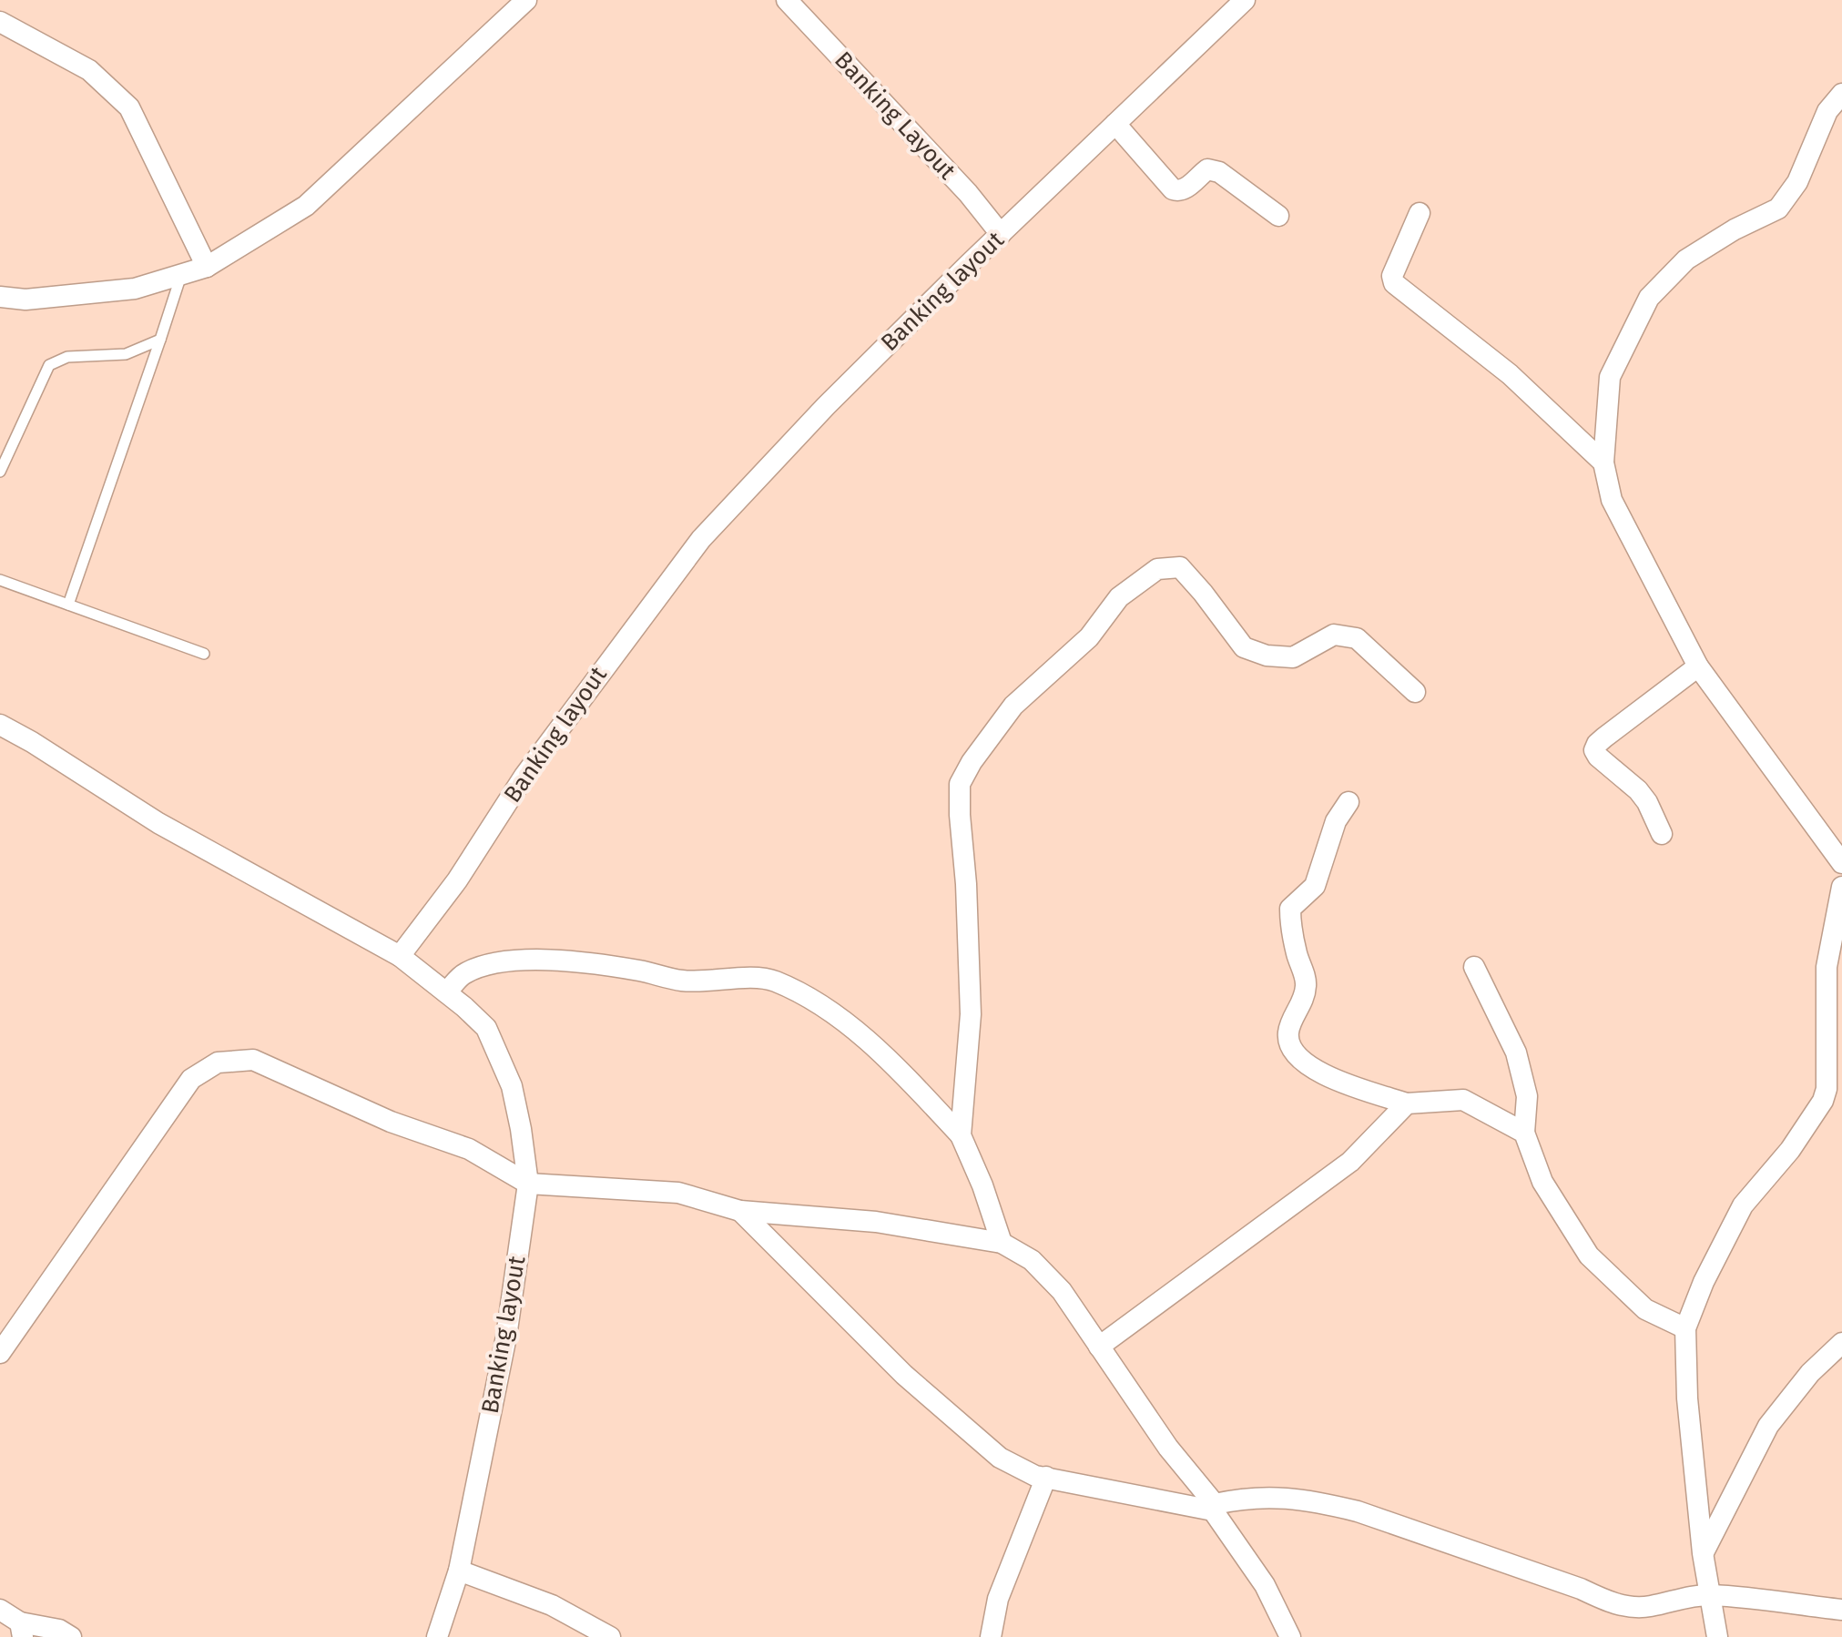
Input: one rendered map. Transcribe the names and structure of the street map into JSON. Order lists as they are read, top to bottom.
{
  "streets": {
    "street": ["Banking Layout", "Banking layout"]
  },
  "crossings": [
    ["Banking Layout", "Banking layout"]
  ]
}
